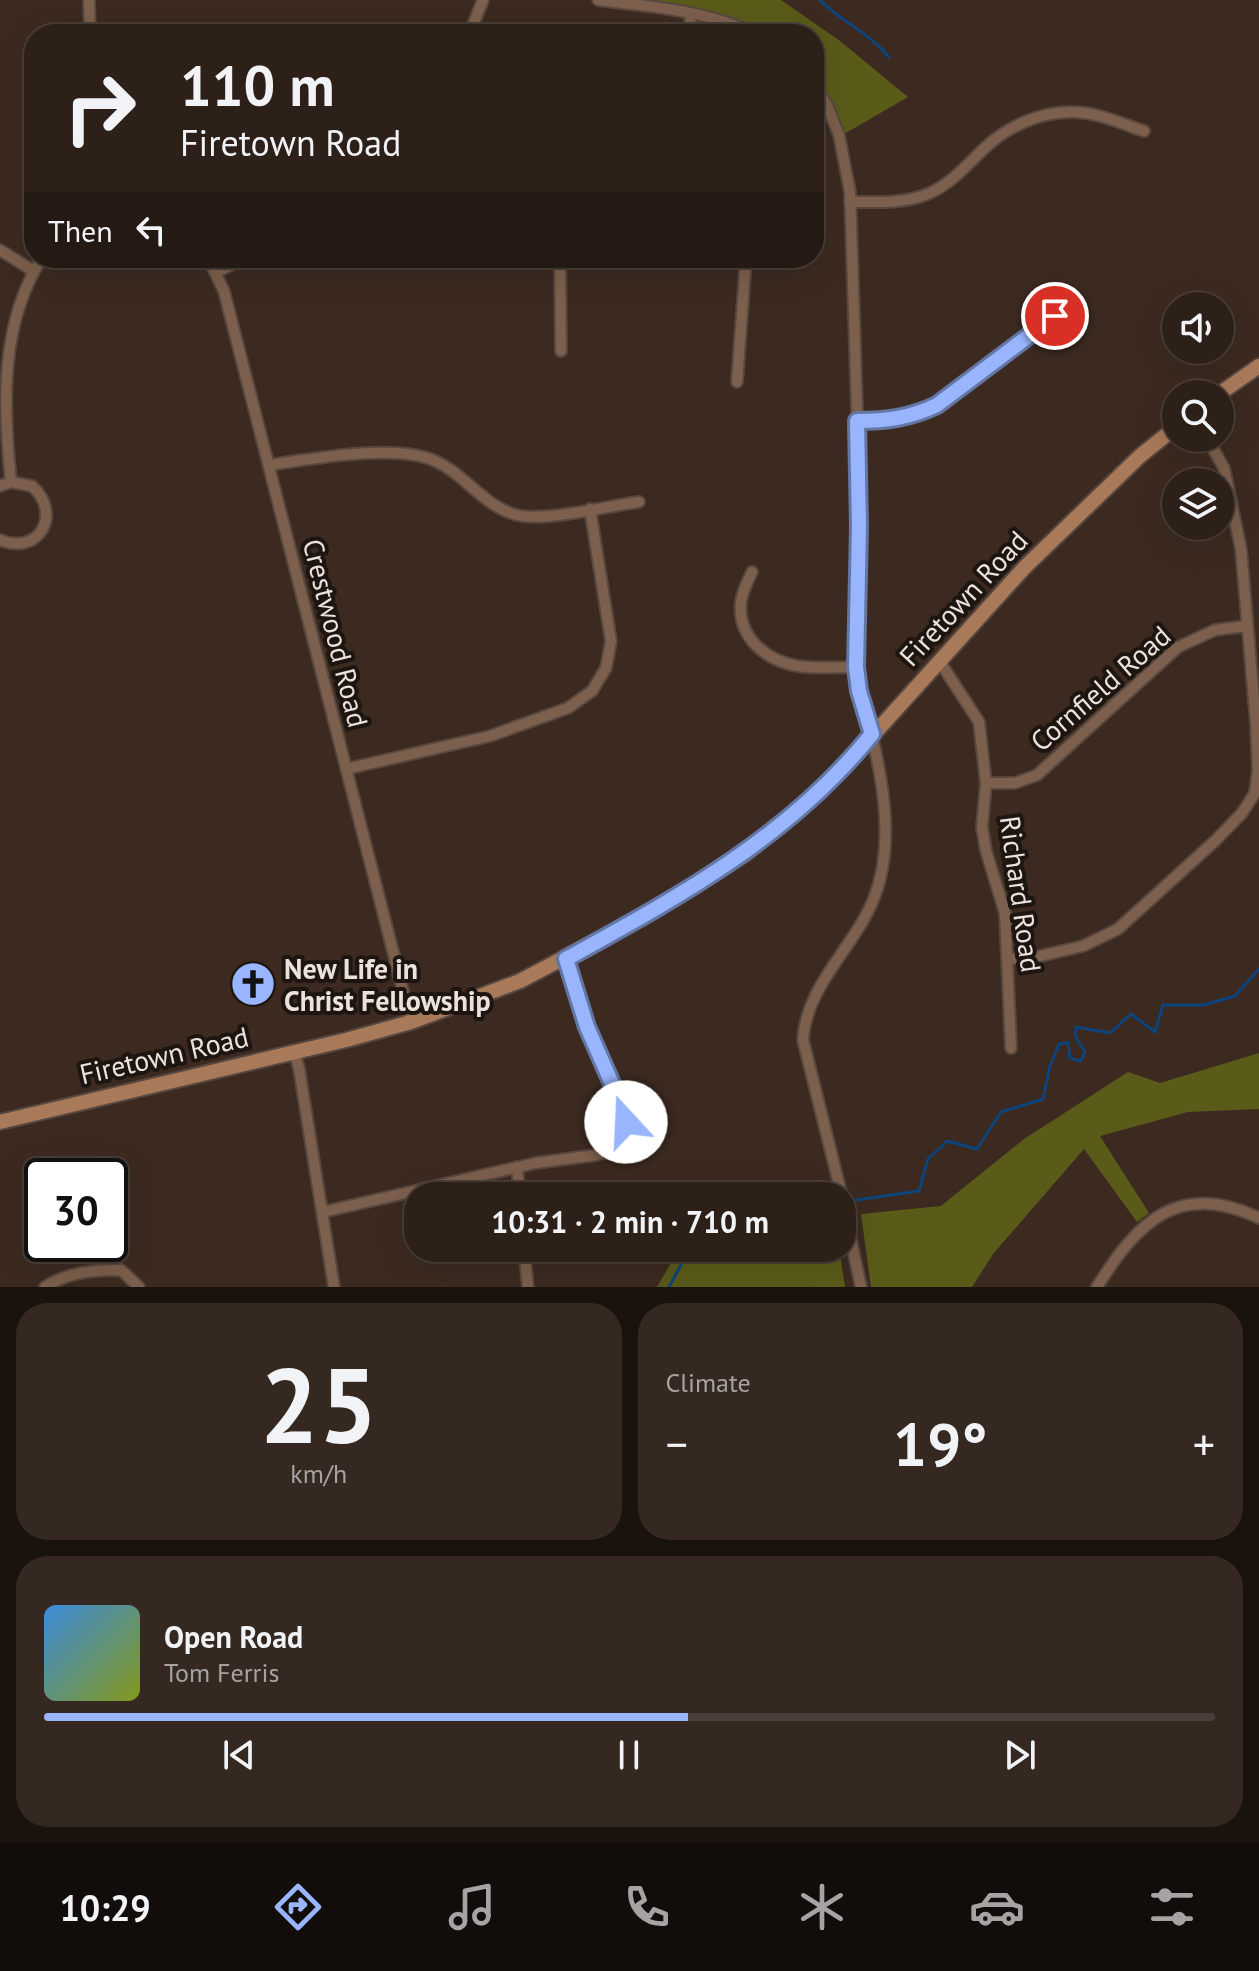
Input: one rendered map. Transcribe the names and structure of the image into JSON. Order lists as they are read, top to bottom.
{
  "streets": {
    "street": [
      "Firetown Road",
      "Crestwood Road",
      "Cornfield Road",
      "Richard Road"
    ]
  },
  "crossings": [
    ["Firetown Road", "Crestwood Road"],
    ["Firetown Road", "Richard Road"],
    ["Cornfield Road", "Richard Road"]
  ],
  "places": {
    "church": ["New Life in Christ Fellowship"]
  },
  "page": {
    "turn": ["110 m", "Firetown Road"],
    "then": "Then",
    "limit": "30",
    "trip": "10:31 · 2 min · 710 m",
    "tile": [
      ["25", "km/h"],
      "Climate"
    ],
    "heat": ["−", "19°", "+"],
    "song": ["Open Road", "Tom Ferris"],
    "tabs": "10:29"
  }
}
